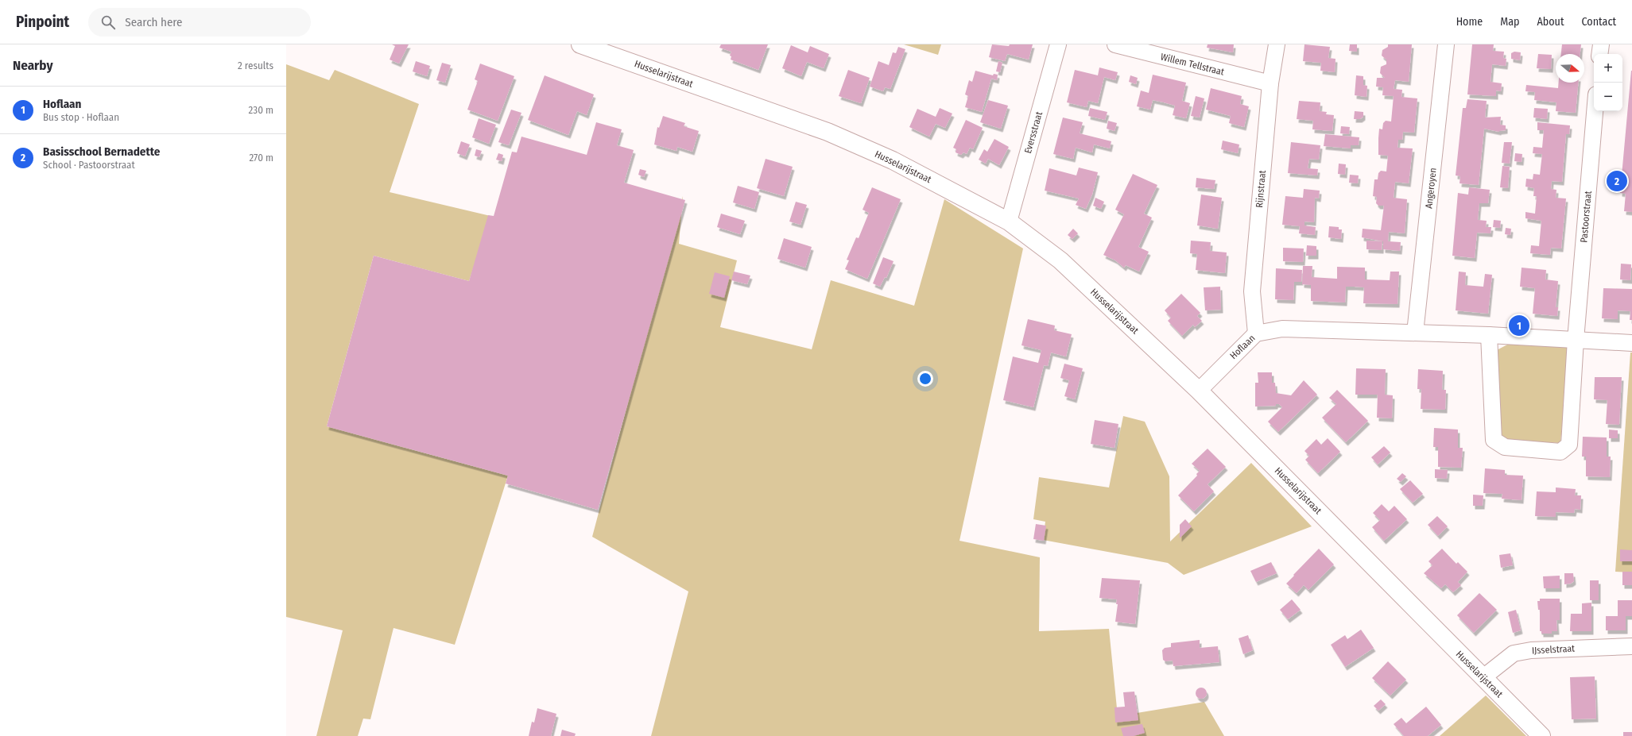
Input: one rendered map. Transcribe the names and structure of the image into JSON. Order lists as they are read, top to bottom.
{
  "streets": {
    "street": [
      "Willem Tellstraat",
      "Husselarijstraat",
      "Eversstraat",
      "Angeroyen",
      "Rijnstraat",
      "Pastoorstraat",
      "Hoflaan",
      "IJsselstraat"
    ]
  },
  "crossings": [
    ["Willem Tellstraat", "Rijnstraat"],
    ["Husselarijstraat", "Eversstraat"],
    ["Husselarijstraat", "Hoflaan"],
    ["Husselarijstraat", "IJsselstraat"],
    ["Angeroyen", "Hoflaan"],
    ["Rijnstraat", "Hoflaan"],
    ["Pastoorstraat", "Hoflaan"]
  ],
  "north": "right",
  "page": {
    "header": "Pinpoint",
    "search": "Search here",
    "nav": [
      "Home",
      "Map",
      "About",
      "Contact"
    ],
    "heading": ["Nearby", "2 results"],
    "map_buttons": ["+", "−"],
    "list": [
      {
        "mark": "1",
        "name": "Hoflaan",
        "note": "Bus stop · Hoflaan",
        "value": "230 m"
      },
      {
        "mark": "2",
        "name": "Basisschool Bernadette",
        "note": "School · Pastoorstraat",
        "value": "270 m"
      }
    ],
    "pins": ["2", "1"]
  }
}
